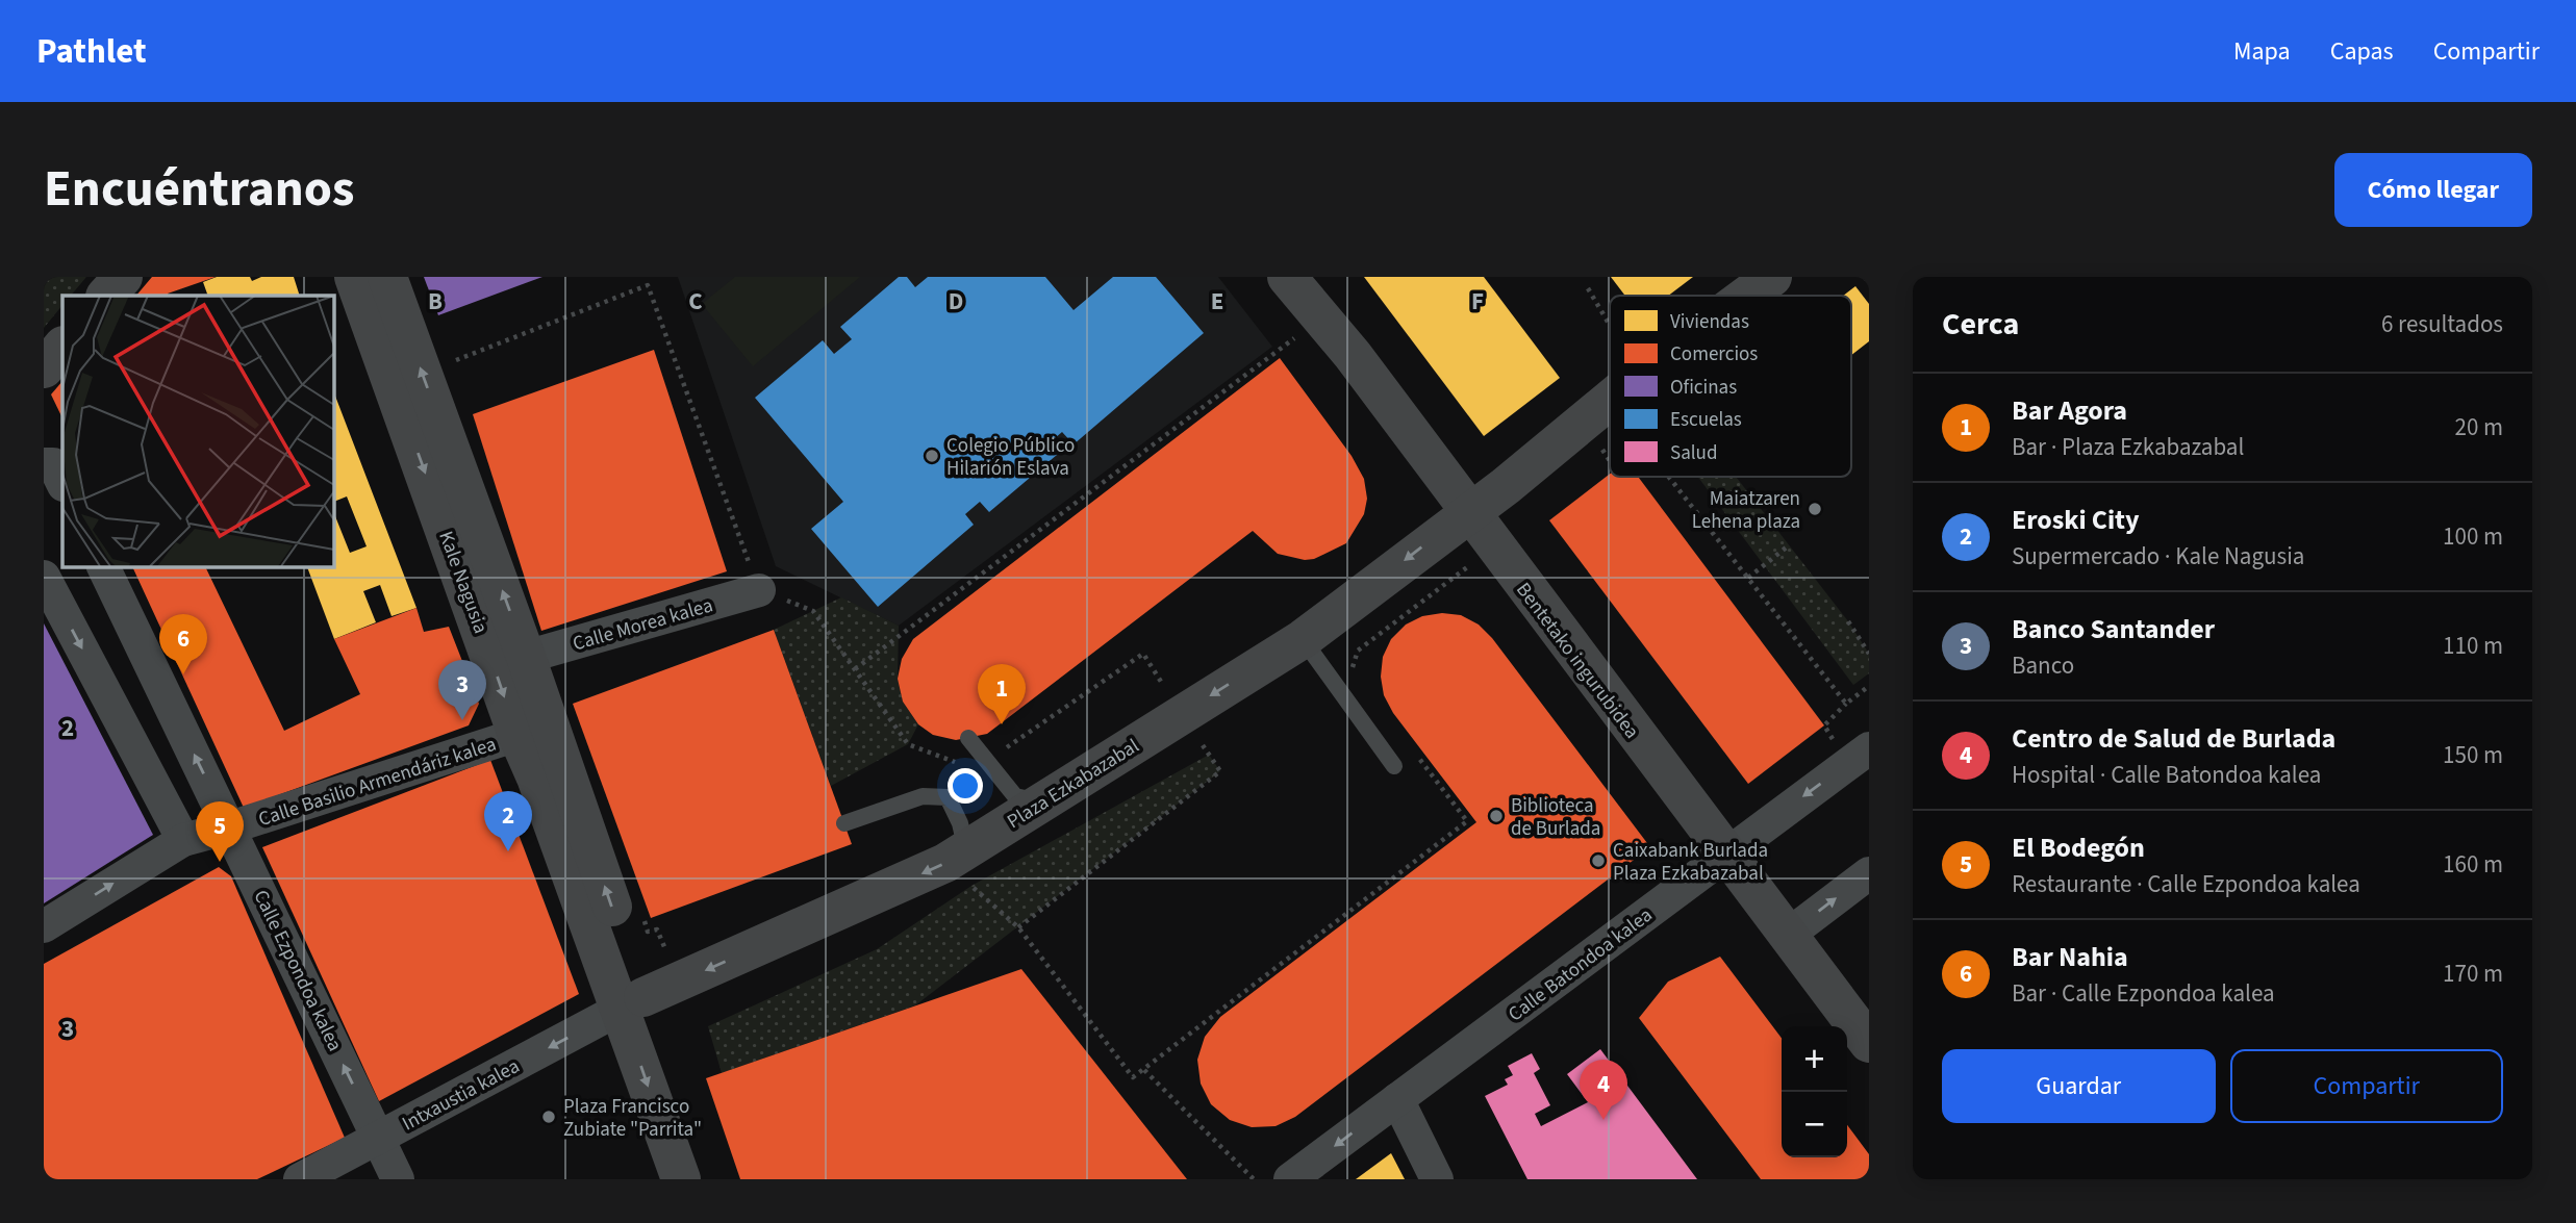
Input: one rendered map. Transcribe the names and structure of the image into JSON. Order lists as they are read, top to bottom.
{
  "streets": {
    "main road": ["Kale Nagusia", "Bentetako ingurubidea", "Plaza Ezkabazabal"],
    "street": [
      "Calle Morea kalea",
      "Calle Basilio Armendáriz kalea",
      "Calle Batondoa kalea",
      "Calle Ezpondoa kalea",
      "Intxaustia kalea"
    ]
  },
  "crossings": [
    ["Kale Nagusia", "Calle Morea kalea"],
    ["Kale Nagusia", "Calle Basilio Armendáriz kalea"],
    ["Kale Nagusia", "Plaza Ezkabazabal"],
    ["Kale Nagusia", "Intxaustia kalea"],
    ["Bentetako ingurubidea", "Plaza Ezkabazabal"],
    ["Bentetako ingurubidea", "Calle Batondoa kalea"],
    ["Calle Basilio Armendáriz kalea", "Calle Ezpondoa kalea"],
    ["Plaza Ezkabazabal", "Intxaustia kalea"],
    ["Calle Ezpondoa kalea", "Intxaustia kalea"]
  ],
  "one_way": ["Plaza Ezkabazabal", "Intxaustia kalea"],
  "places": [
    "Colegio Público Hilarión Eslava",
    "Maiatzaren Lehena plaza",
    "Biblioteca de Burlada",
    "Caixabank Burlada Plaza Ezkabazabal",
    "Plaza Francisco Zubiate \"Parrita\""
  ],
  "legend": [
    "Viviendas",
    "Comercios",
    "Oficinas",
    "Escuelas",
    "Salud"
  ],
  "page": {
    "header": "Pathlet",
    "nav": ["Mapa", "Capas", "Compartir"],
    "title": "Encuéntranos",
    "buttons": [
      "Cómo llegar",
      ["Guardar", "Compartir"]
    ],
    "heading": ["Cerca", "6 resultados"],
    "list": [
      {
        "mark": "1",
        "name": "Bar Agora",
        "note": "Bar · Plaza Ezkabazabal",
        "value": "20 m"
      },
      {
        "mark": "2",
        "name": "Eroski City",
        "note": "Supermercado · Kale Nagusia",
        "value": "100 m"
      },
      {
        "mark": "3",
        "name": "Banco Santander",
        "note": "Banco",
        "value": "110 m"
      },
      {
        "mark": "4",
        "name": "Centro de Salud de Burlada",
        "note": "Hospital · Calle Batondoa kalea",
        "value": "150 m"
      },
      {
        "mark": "5",
        "name": "El Bodegón",
        "note": "Restaurante · Calle Ezpondoa kalea",
        "value": "160 m"
      },
      {
        "mark": "6",
        "name": "Bar Nahia",
        "note": "Bar · Calle Ezpondoa kalea",
        "value": "170 m"
      }
    ],
    "pins": [
      "6",
      "3",
      "1",
      "2",
      "5",
      "4"
    ],
    "map_buttons": ["+", "−"]
  },
  "grid": {
    "columns": [
      "B",
      "C",
      "D",
      "E",
      "F"
    ],
    "rows": ["2", "3"]
  }
}
